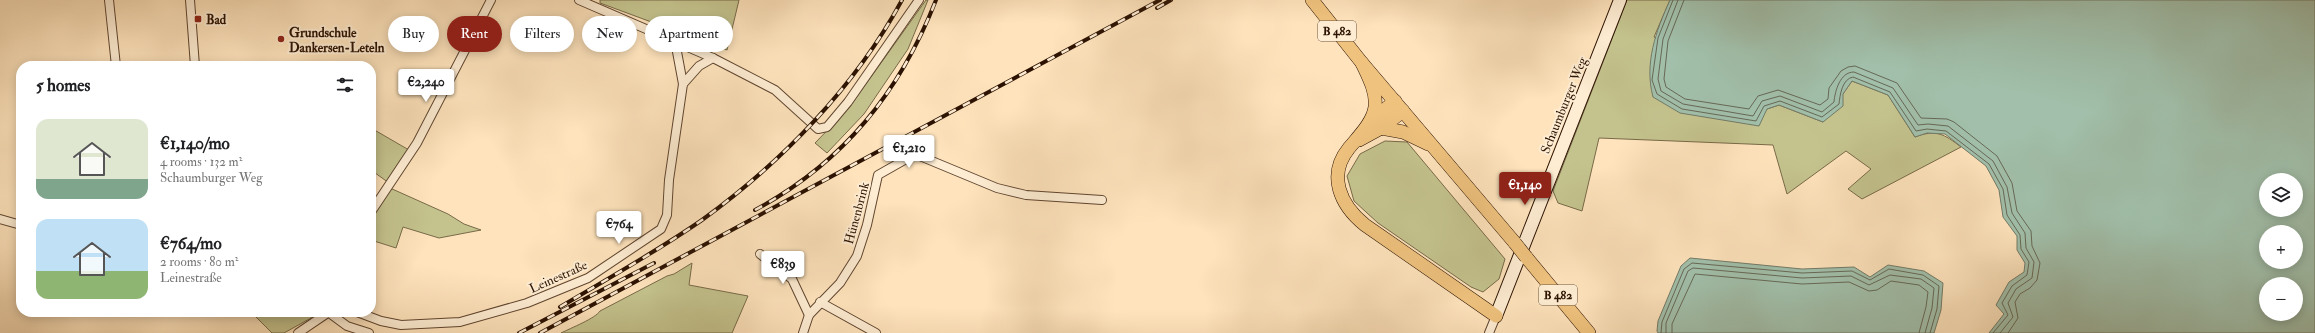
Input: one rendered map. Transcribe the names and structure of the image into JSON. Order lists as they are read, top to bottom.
{
  "streets": {
    "main road": ["B 482"],
    "street": ["Schaumburger Weg", "Hünenbrink", "Leinestraße"]
  },
  "places": {
    "transit": ["Bad"],
    "other": ["Grundschule Dankersen-Leteln"]
  },
  "page": {
    "chip": [
      "Buy",
      "Rent",
      "Filters",
      "New",
      "Apartment"
    ],
    "heading": "5 homes",
    "price": [
      "€2,240",
      "€1,210",
      "€1,140",
      "€764",
      "€839"
    ],
    "list": [
      {
        "name": "€1,140/mo",
        "note": "4 rooms · 132 m² · Schaumburger Weg"
      },
      {
        "name": "€764/mo",
        "note": "2 rooms · 80 m² · Leinestraße"
      }
    ],
    "map_buttons": ["+", "−"]
  }
}
